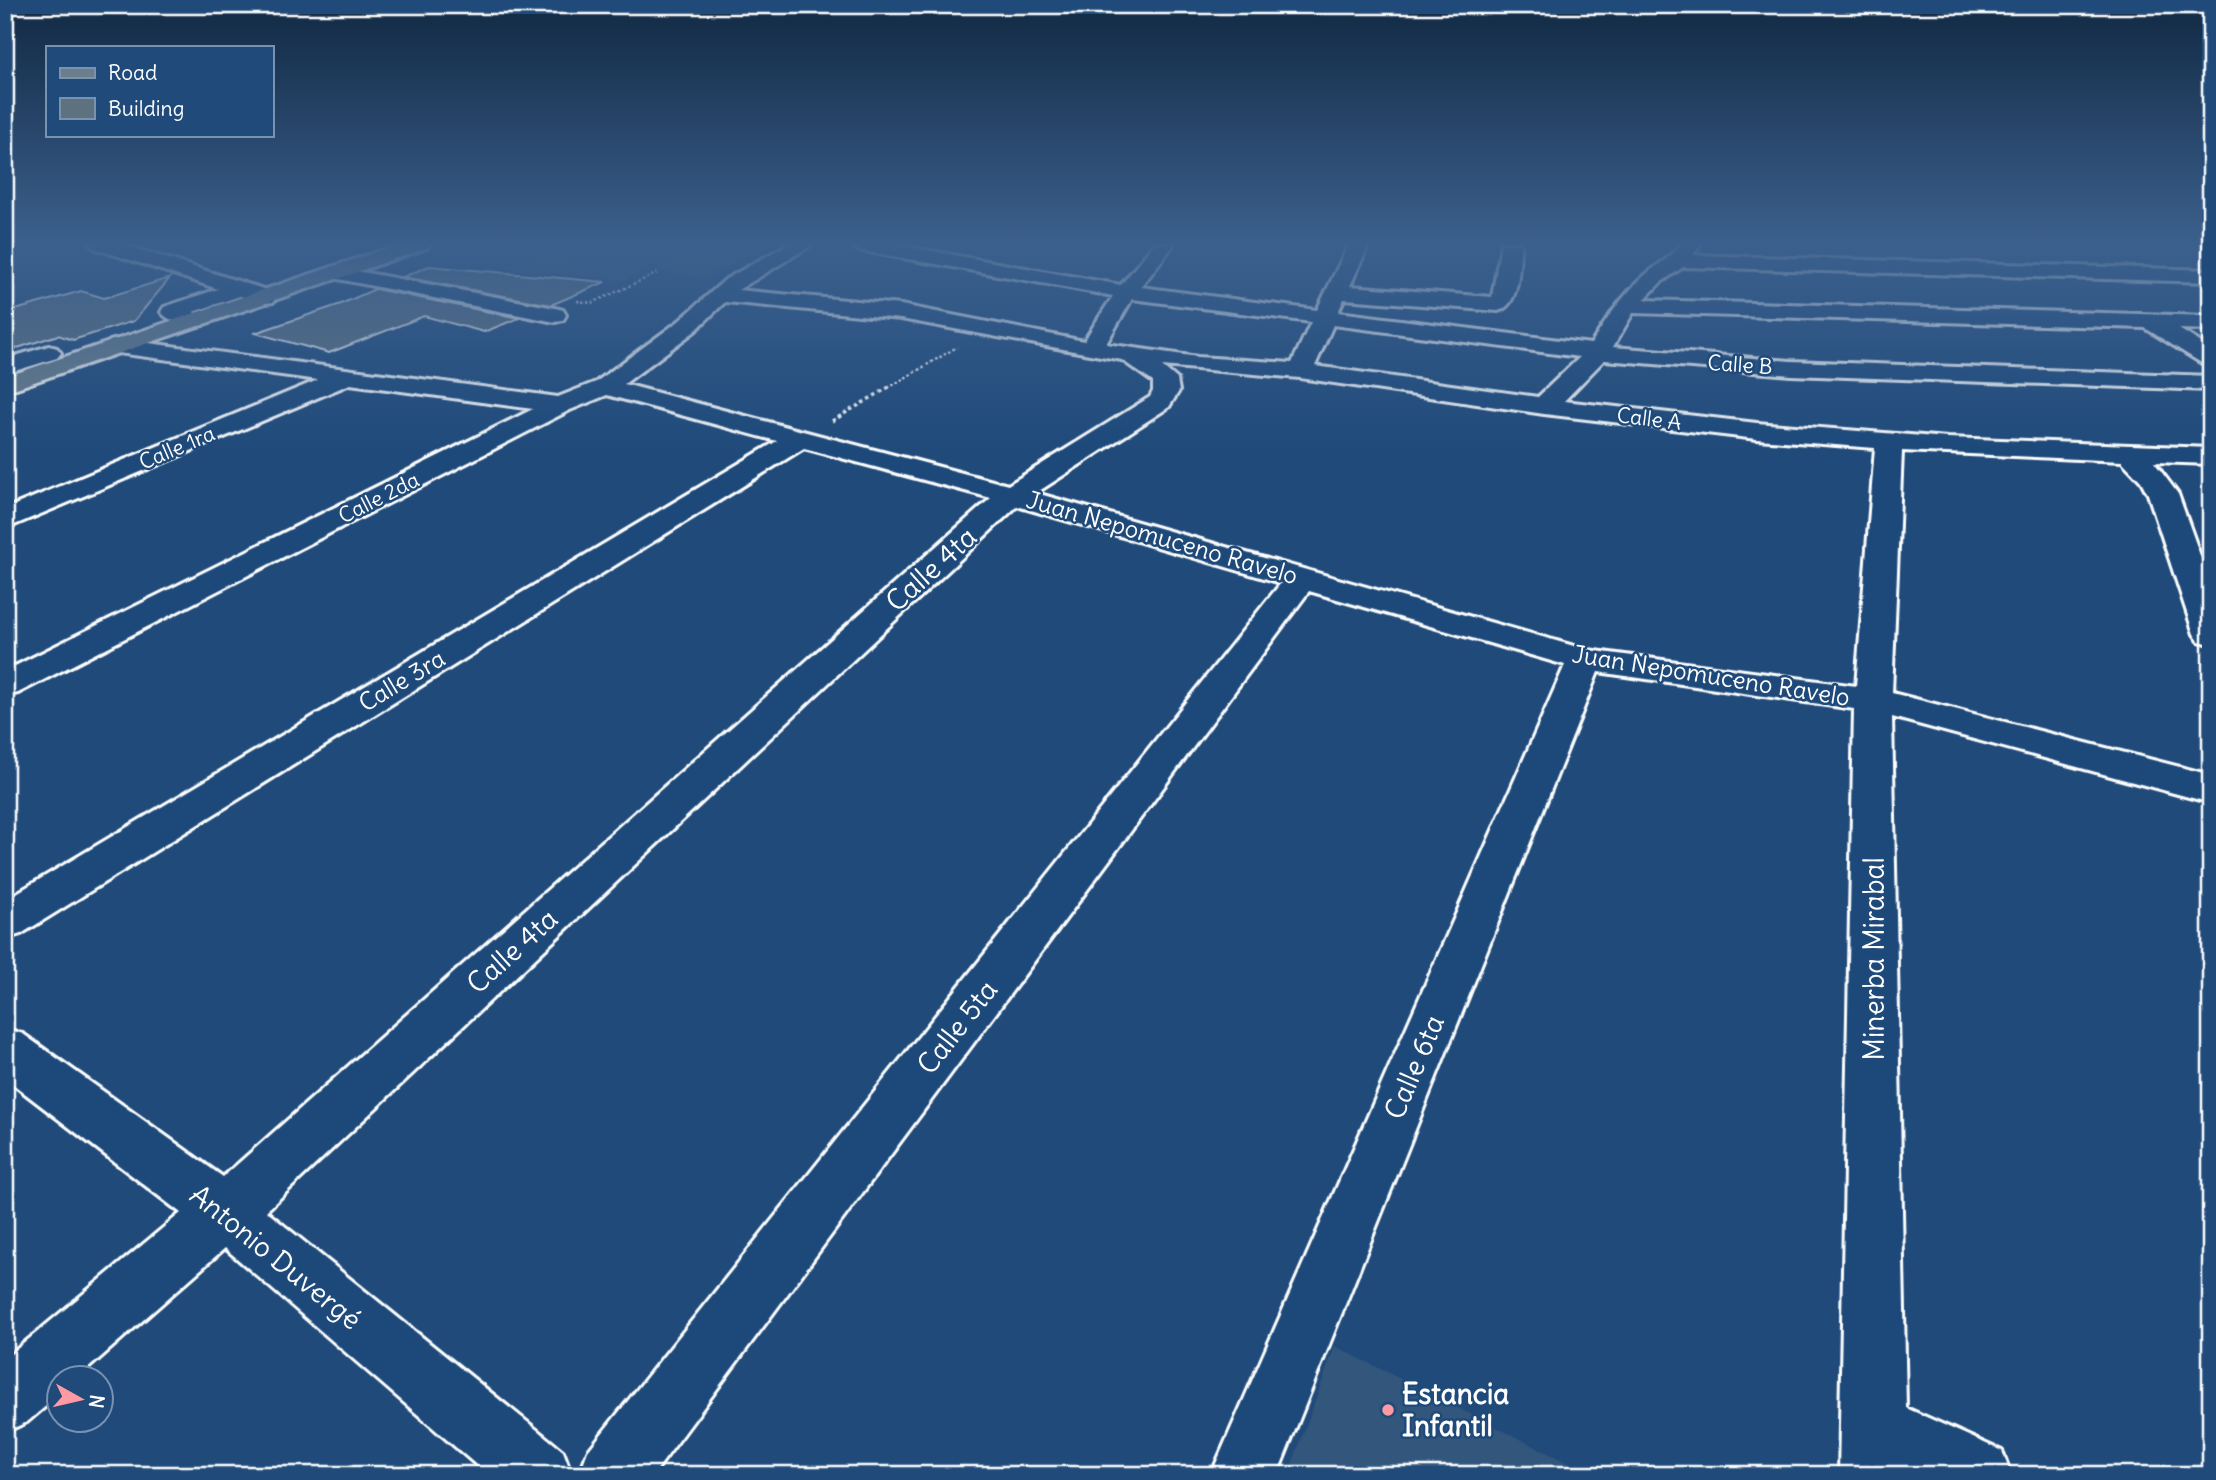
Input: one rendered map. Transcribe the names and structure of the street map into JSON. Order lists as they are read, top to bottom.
{
  "streets": {
    "street": [
      "Calle B",
      "Calle A",
      "Calle 1ra",
      "Calle 2da",
      "Juan Nepomuceno Ravelo",
      "Calle 4ta",
      "Calle 3ra",
      "Minerba Mirabal",
      "Calle 5ta",
      "Calle 6ta",
      "Antonio Duvergé"
    ]
  },
  "crossings": [
    ["Calle A", "Calle 4ta"],
    ["Calle A", "Minerba Mirabal"],
    ["Calle 2da", "Juan Nepomuceno Ravelo"],
    ["Juan Nepomuceno Ravelo", "Calle 4ta"],
    ["Juan Nepomuceno Ravelo", "Calle 3ra"],
    ["Juan Nepomuceno Ravelo", "Minerba Mirabal"],
    ["Juan Nepomuceno Ravelo", "Calle 5ta"],
    ["Juan Nepomuceno Ravelo", "Calle 6ta"],
    ["Calle 4ta", "Antonio Duvergé"]
  ],
  "places": ["Estancia Infantil"],
  "legend": ["Road", "Building"],
  "north": "right"
}
